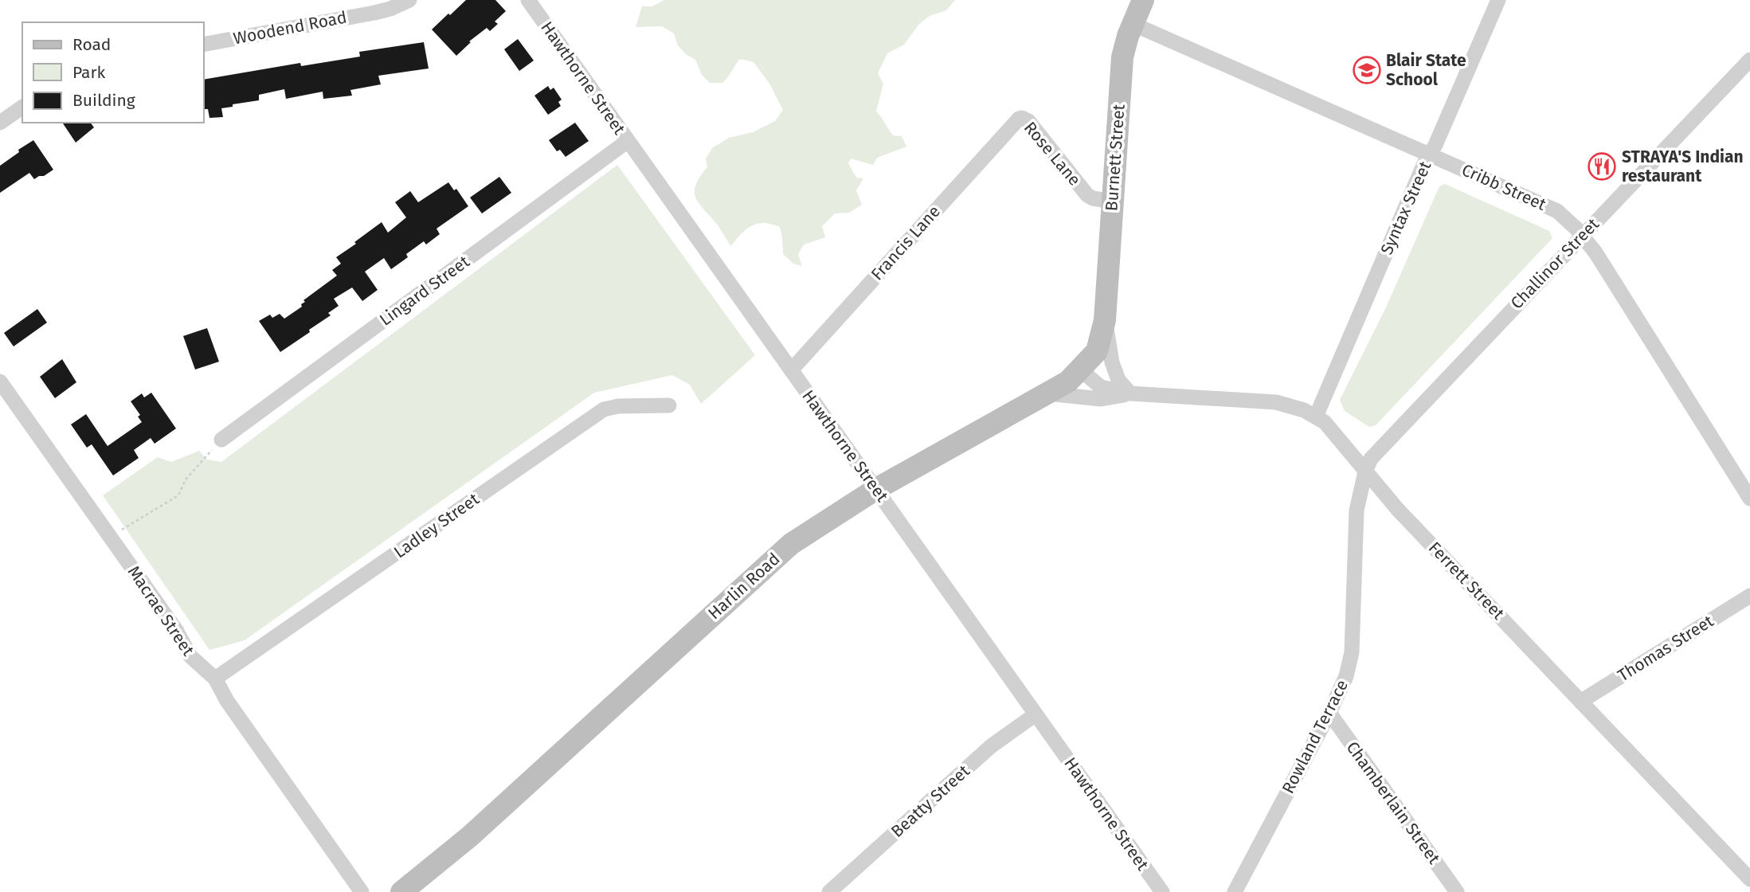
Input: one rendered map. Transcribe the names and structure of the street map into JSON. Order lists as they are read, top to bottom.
{
  "streets": {
    "main road": ["Burnett Street", "Harlin Road"],
    "street": [
      "Woodend Road",
      "Hawthorne Street",
      "Rose Lane",
      "Cribb Street",
      "Syntax Street",
      "Francis Lane",
      "Challinor Street",
      "Lingard Street",
      "Ladley Street",
      "Ferrett Street",
      "Macrae Street",
      "Thomas Street",
      "Rowland Terrace",
      "Beatty Street",
      "Chamberlain Street"
    ]
  },
  "crossings": [
    ["Hawthorne Street", "Francis Lane"],
    ["Hawthorne Street", "Lingard Street"],
    ["Hawthorne Street", "Harlin Road"],
    ["Hawthorne Street", "Beatty Street"],
    ["Rose Lane", "Burnett Street"],
    ["Rose Lane", "Francis Lane"],
    ["Burnett Street", "Cribb Street"],
    ["Burnett Street", "Harlin Road"],
    ["Cribb Street", "Syntax Street"],
    ["Cribb Street", "Challinor Street"],
    ["Syntax Street", "Ferrett Street"],
    ["Challinor Street", "Ferrett Street"],
    ["Challinor Street", "Rowland Terrace"],
    ["Ladley Street", "Macrae Street"],
    ["Ferrett Street", "Harlin Road"],
    ["Ferrett Street", "Thomas Street"],
    ["Ferrett Street", "Rowland Terrace"],
    ["Rowland Terrace", "Chamberlain Street"]
  ],
  "places": {
    "school or university": ["Blair State School"],
    "restaurant": ["STRAYA'S Indian restaurant"]
  },
  "legend": ["Road", "Park", "Building"]
}
